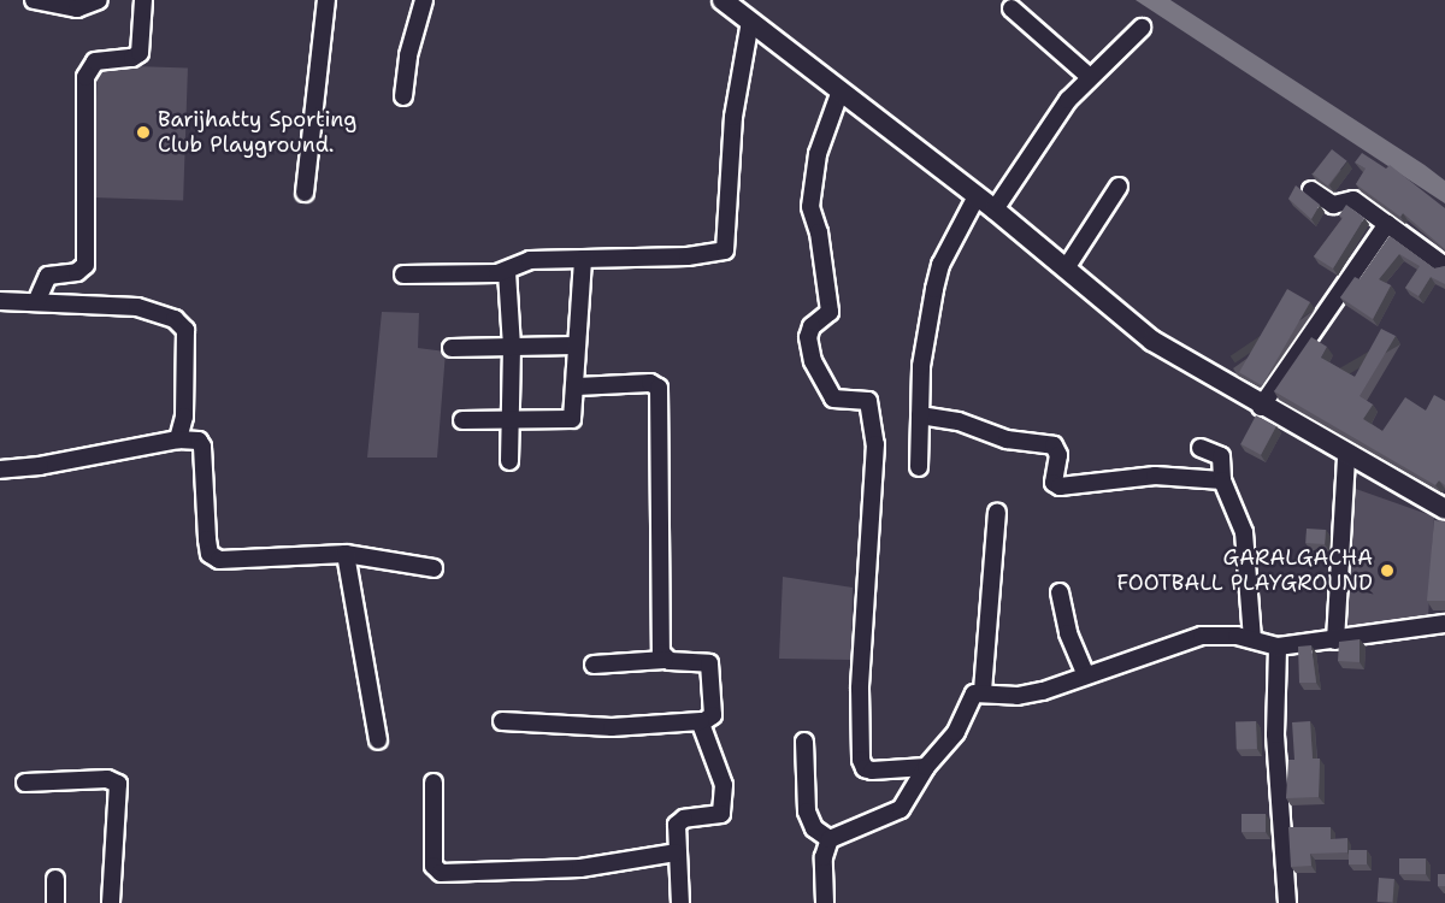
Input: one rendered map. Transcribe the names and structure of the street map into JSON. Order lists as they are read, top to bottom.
{
  "places": ["Barijhatty Sporting Club Playground.", "GARALGACHA FOOTBALL PLAYGROUND"]
}
